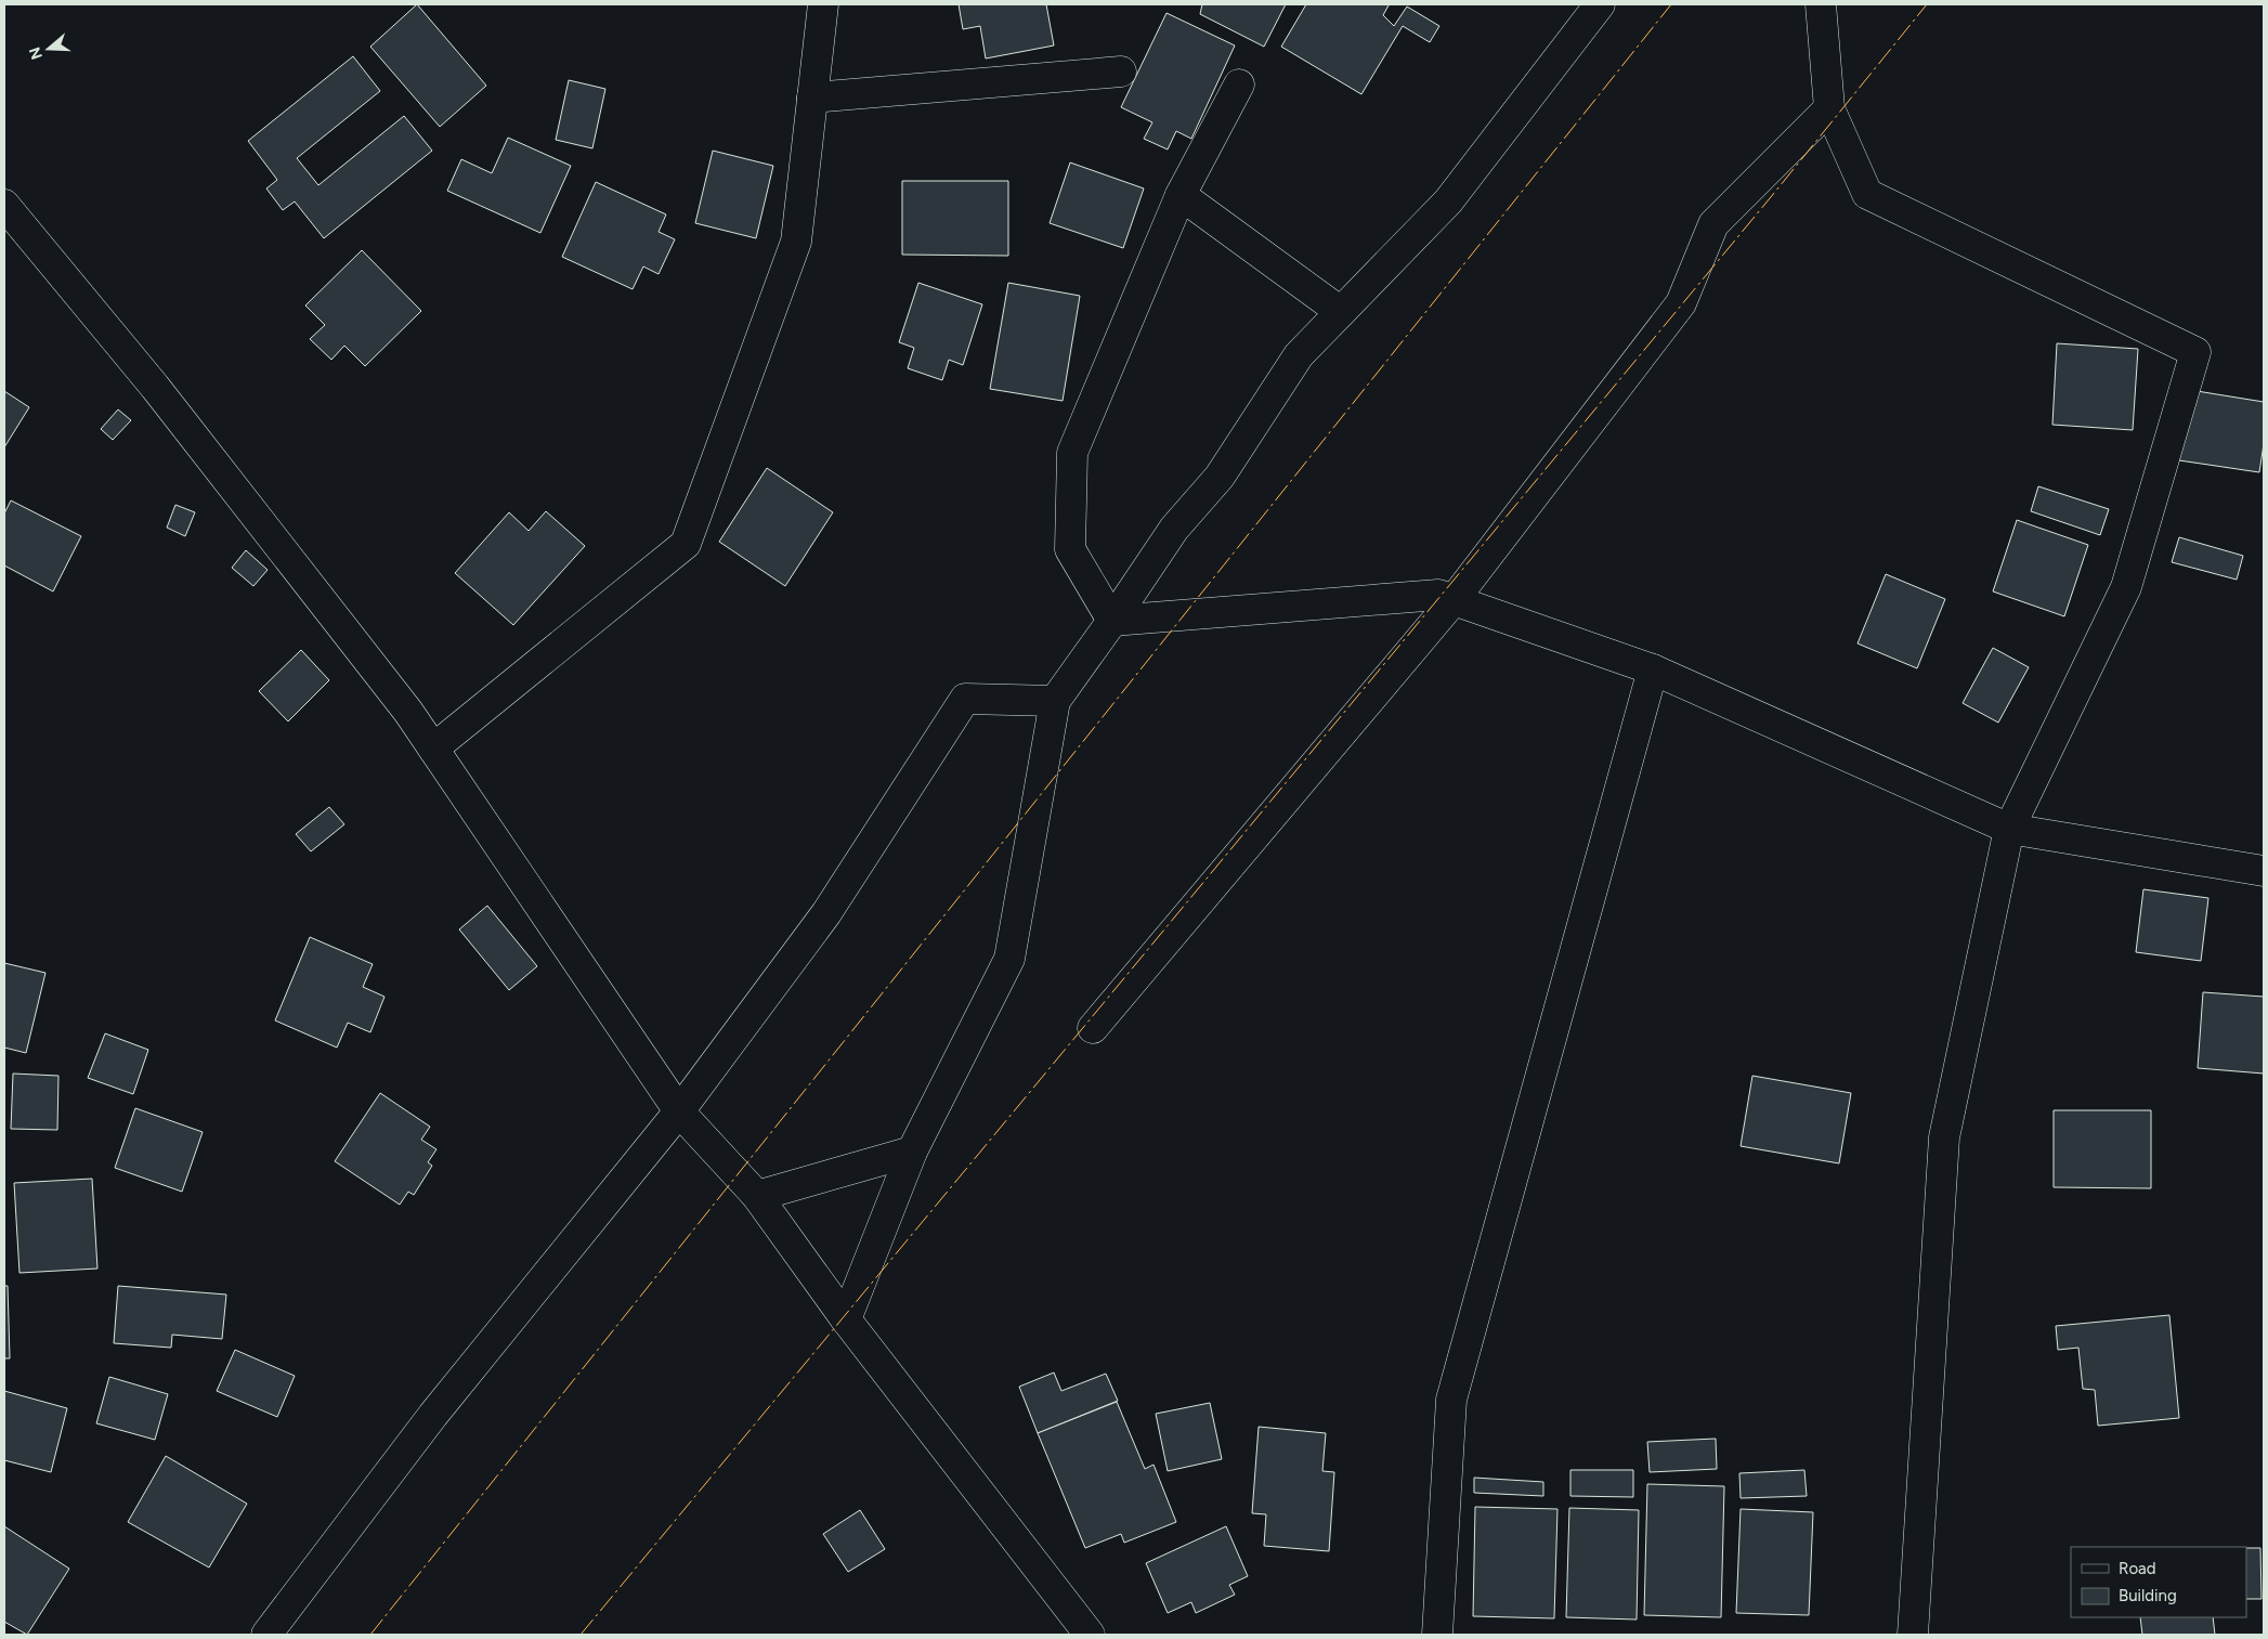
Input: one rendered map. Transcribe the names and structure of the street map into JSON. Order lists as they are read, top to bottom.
{
  "legend": ["Road", "Building"],
  "north": "left"
}
